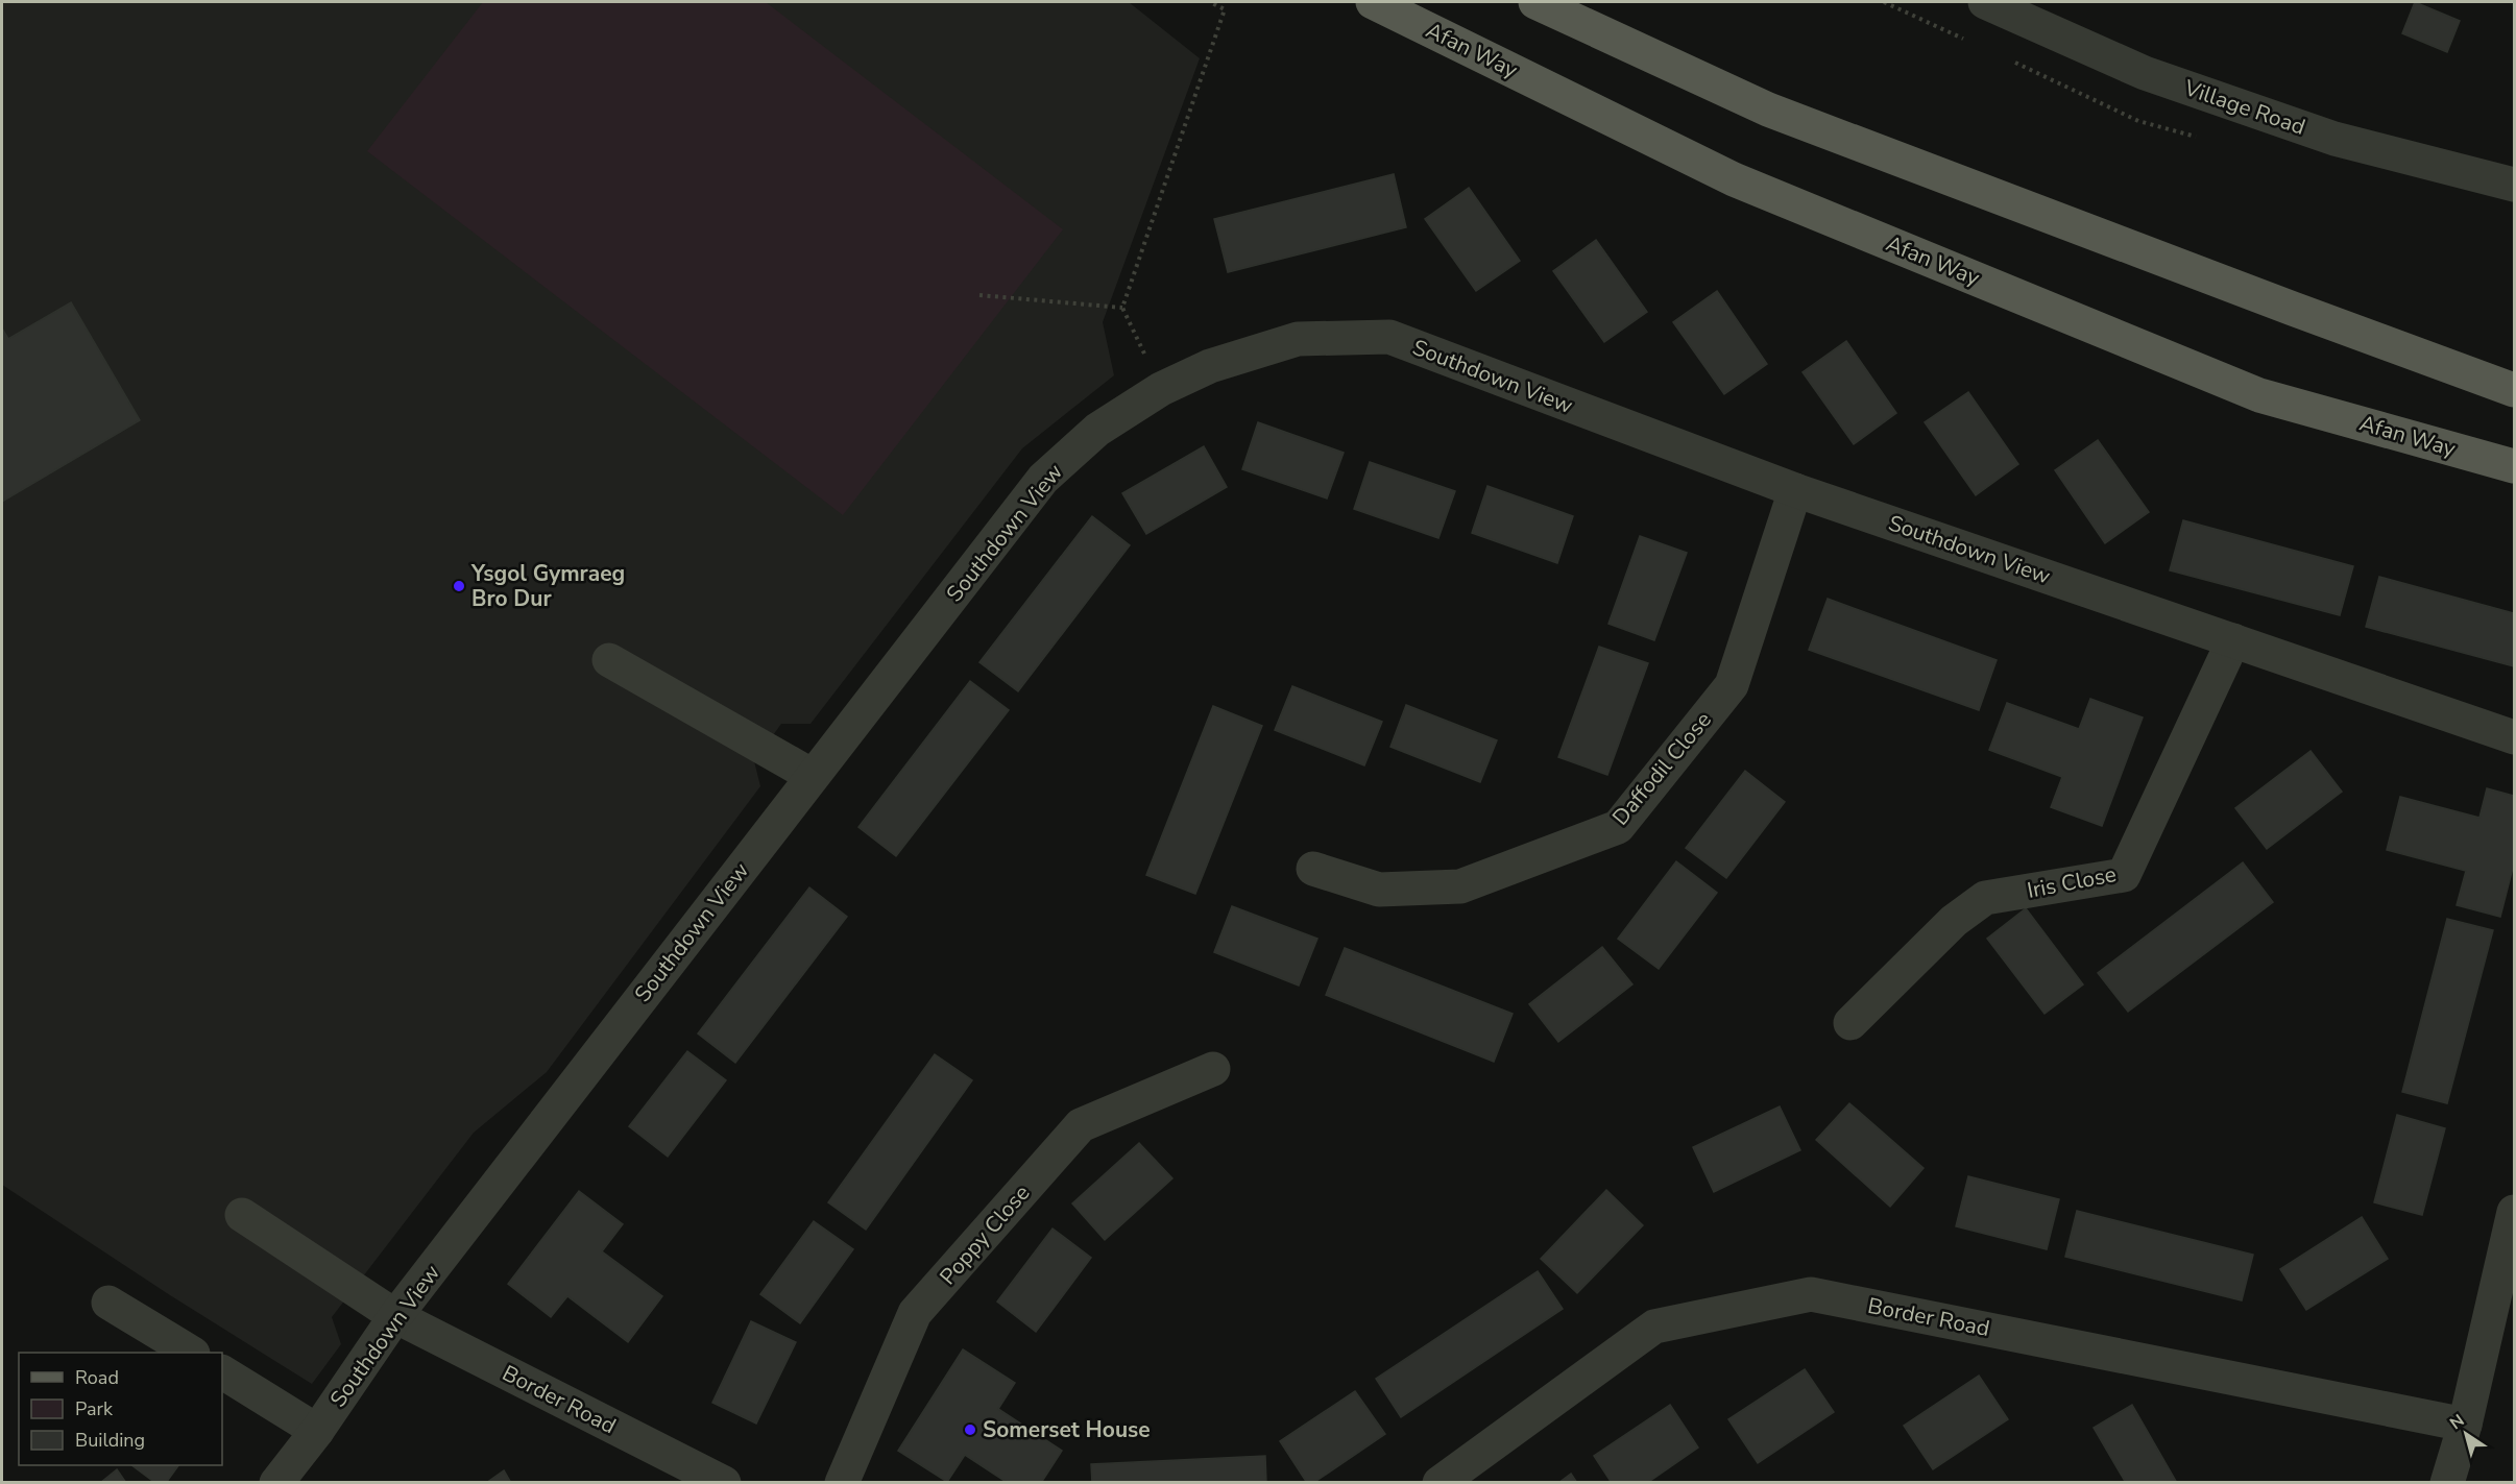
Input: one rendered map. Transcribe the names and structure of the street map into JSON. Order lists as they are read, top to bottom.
{
  "streets": {
    "main road": ["Afan Way"],
    "street": [
      "Village Road",
      "Southdown View",
      "Daffodil Close",
      "Iris Close",
      "Poppy Close",
      "Border Road"
    ]
  },
  "crossings": [
    ["Southdown View", "Daffodil Close"],
    ["Southdown View", "Iris Close"],
    ["Southdown View", "Border Road"]
  ],
  "places": ["Ysgol Gymraeg Bro Dur", "Somerset House"],
  "legend": ["Road", "Park", "Building"],
  "north": "top left"
}
